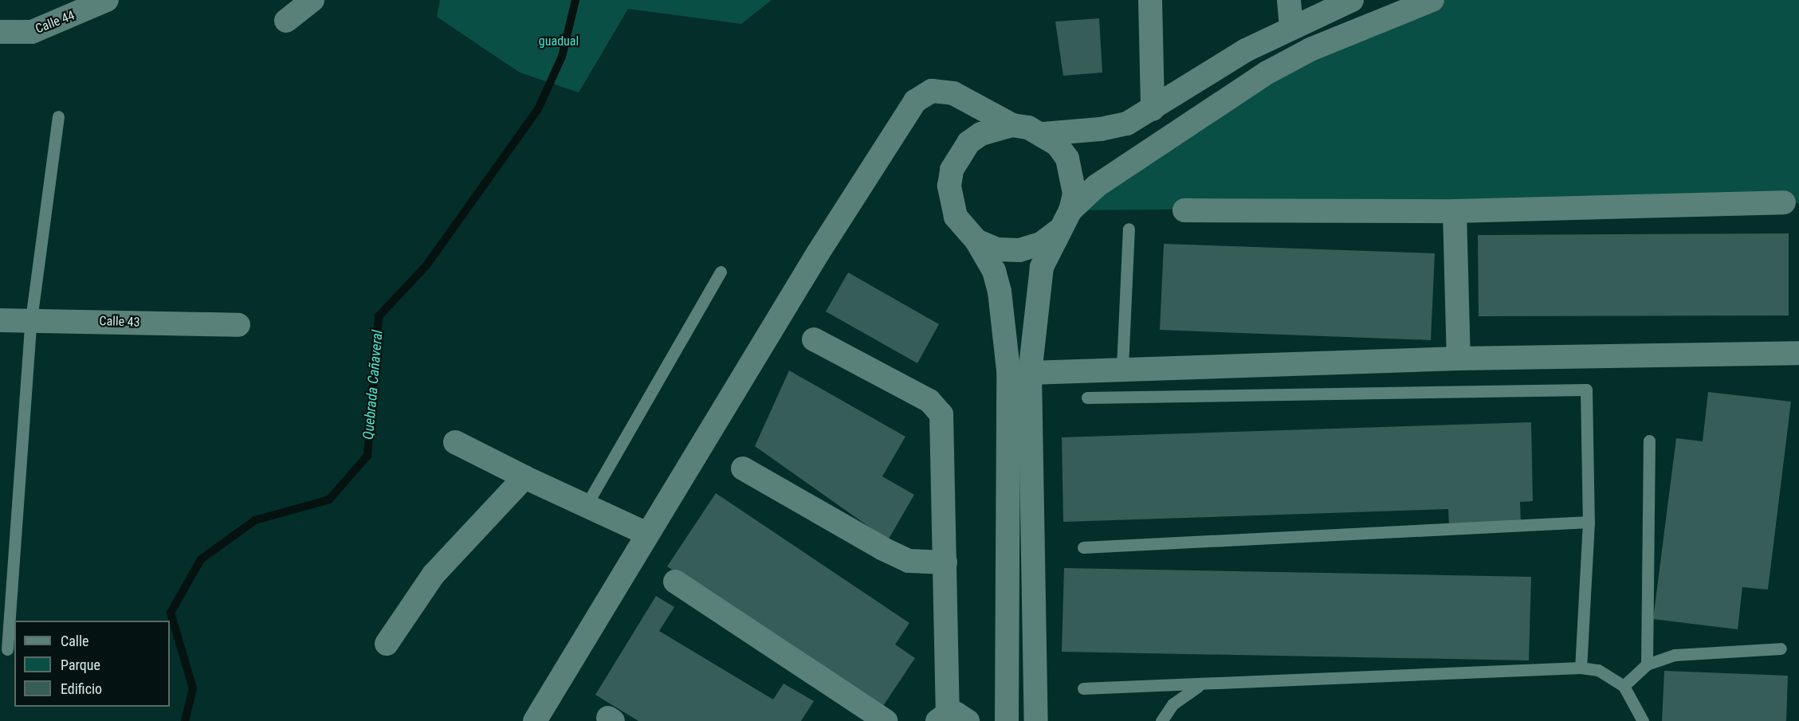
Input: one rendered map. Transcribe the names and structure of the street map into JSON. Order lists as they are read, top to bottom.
{
  "streets": {
    "street": ["Calle 44", "Calle 43"]
  },
  "water": ["Quebrada Cañaveral"],
  "parks": ["guadual"],
  "legend": ["Calle", "Parque", "Edificio"]
}
